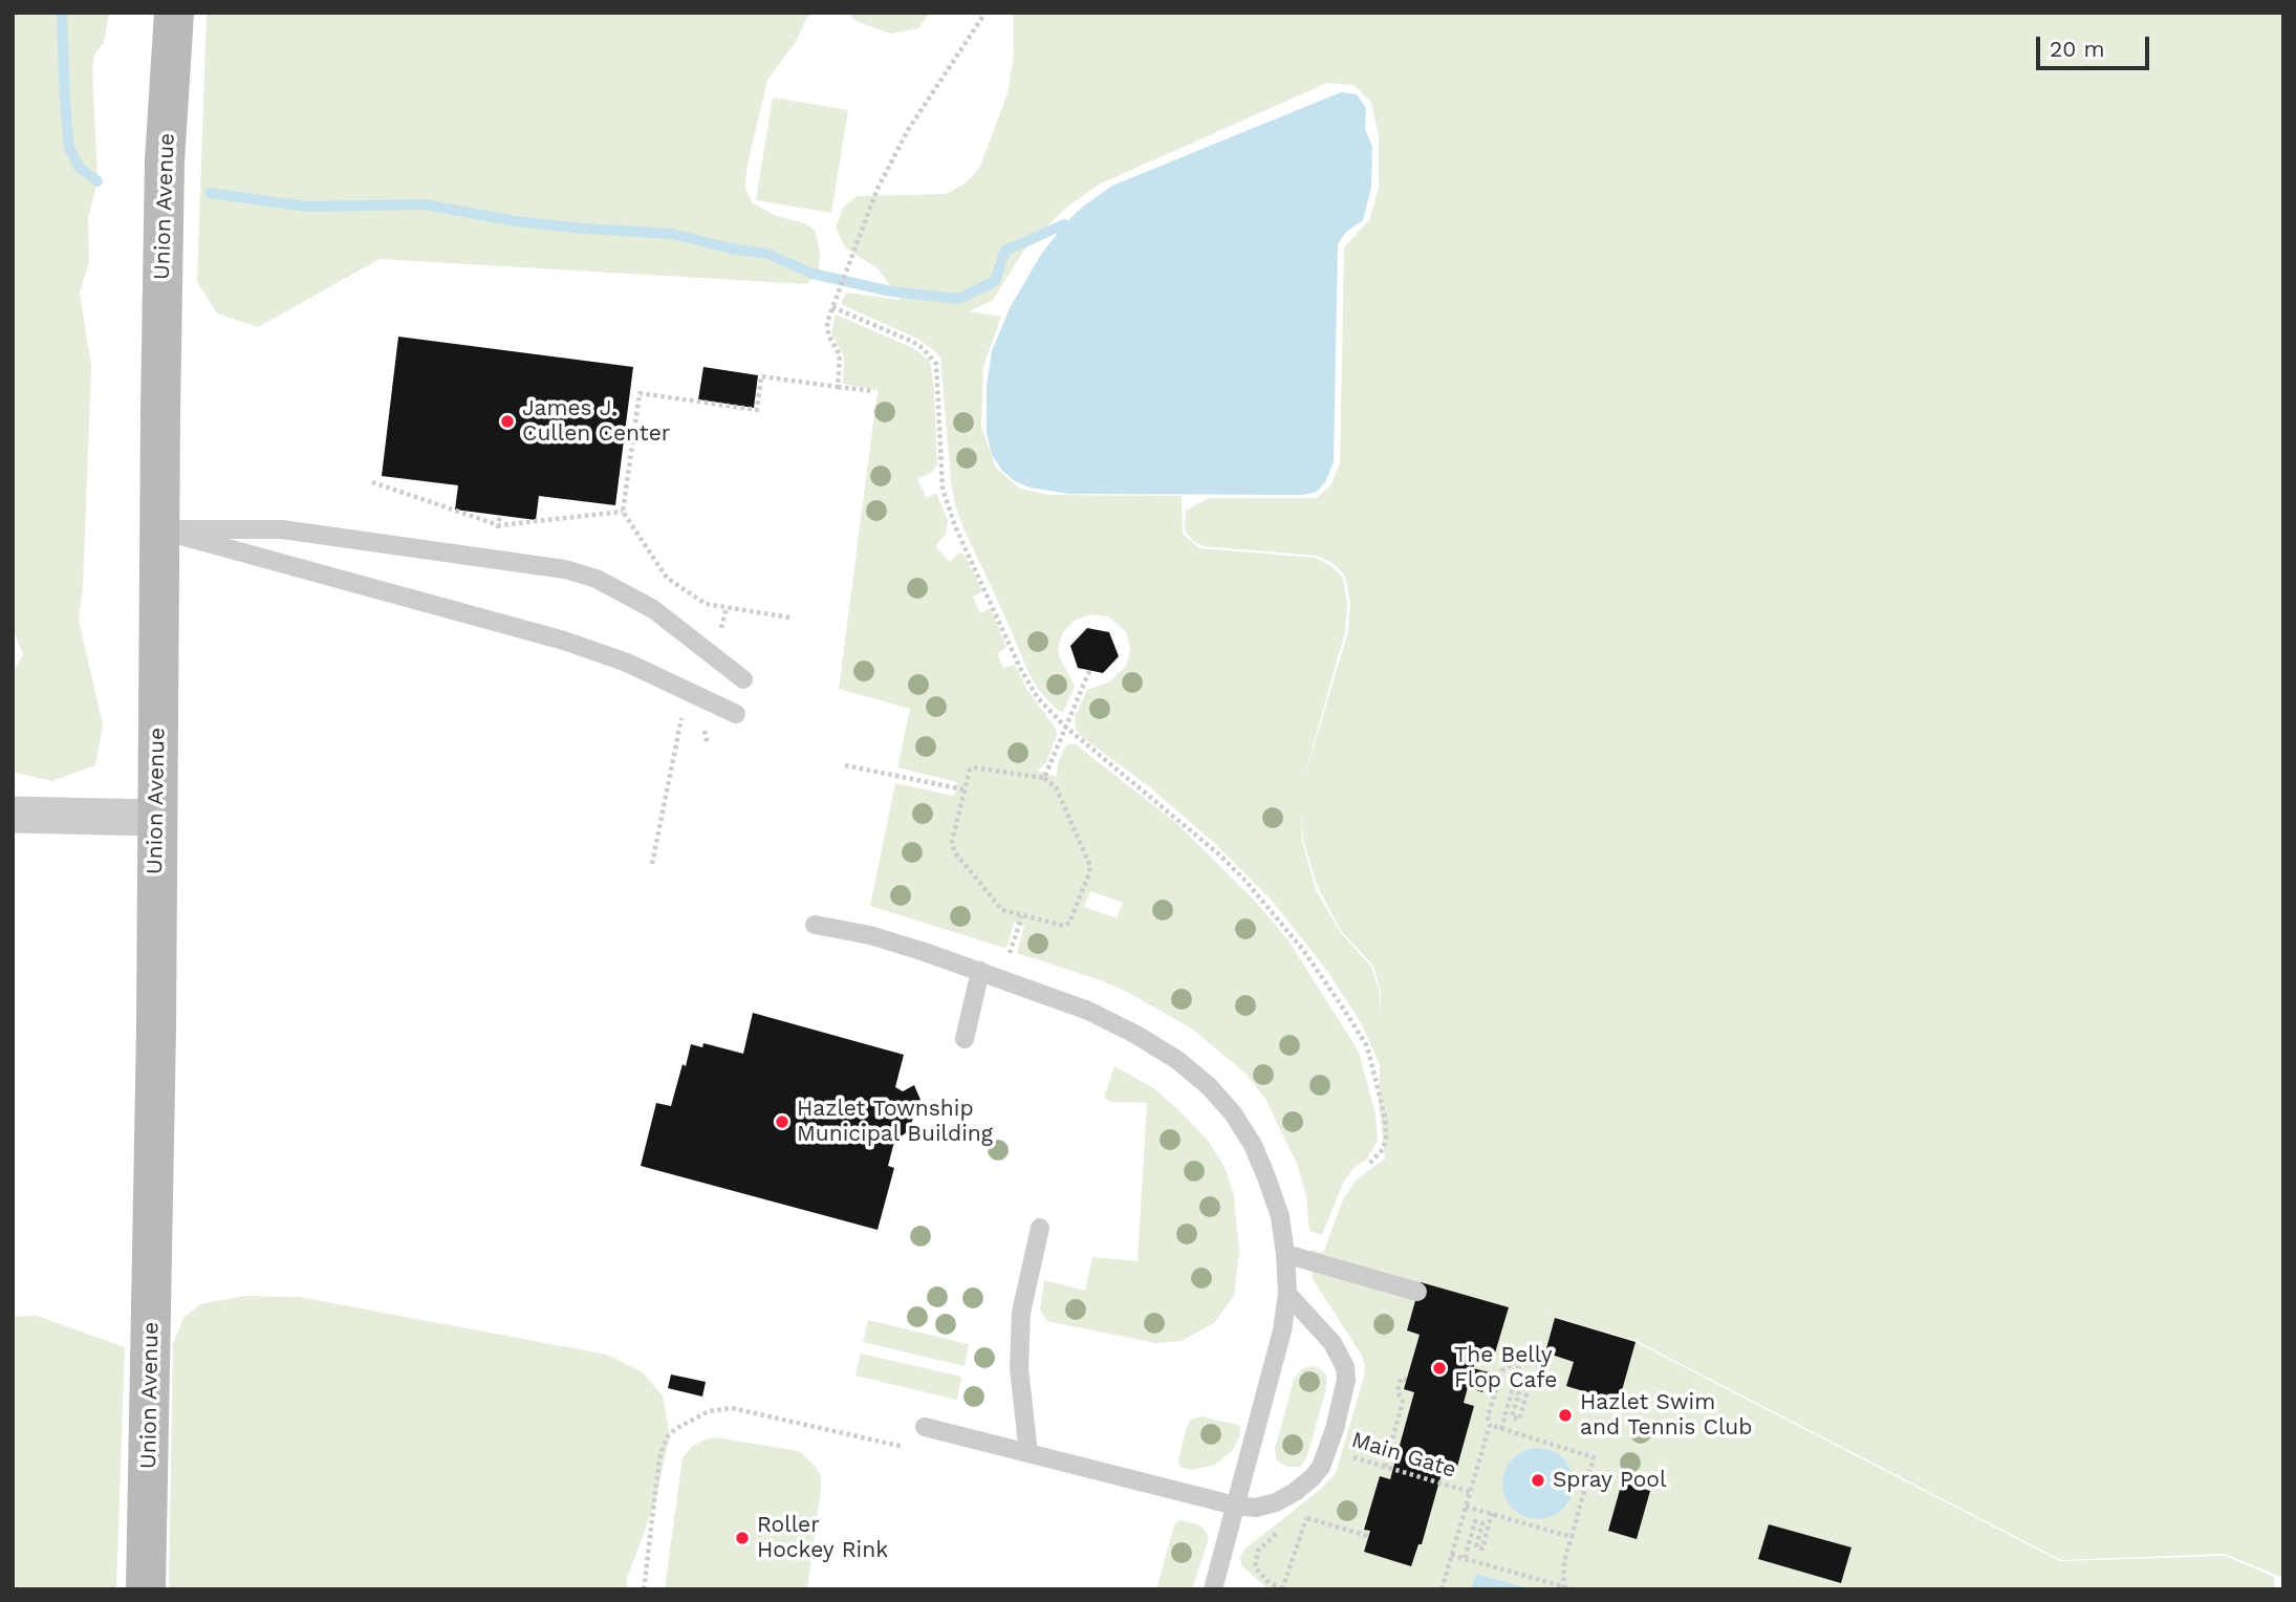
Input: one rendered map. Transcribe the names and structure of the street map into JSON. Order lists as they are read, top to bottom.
{
  "streets": {
    "street": ["Union Avenue"],
    "path": ["Main Gate"]
  },
  "places": [
    "James J. Cullen Center",
    "Hazlet Township Municipal Building",
    "The Belly Flop Cafe",
    "Hazlet Swim and Tennis Club",
    "Spray Pool",
    "Roller Hockey Rink"
  ],
  "scale_bar": "20 m"
}
